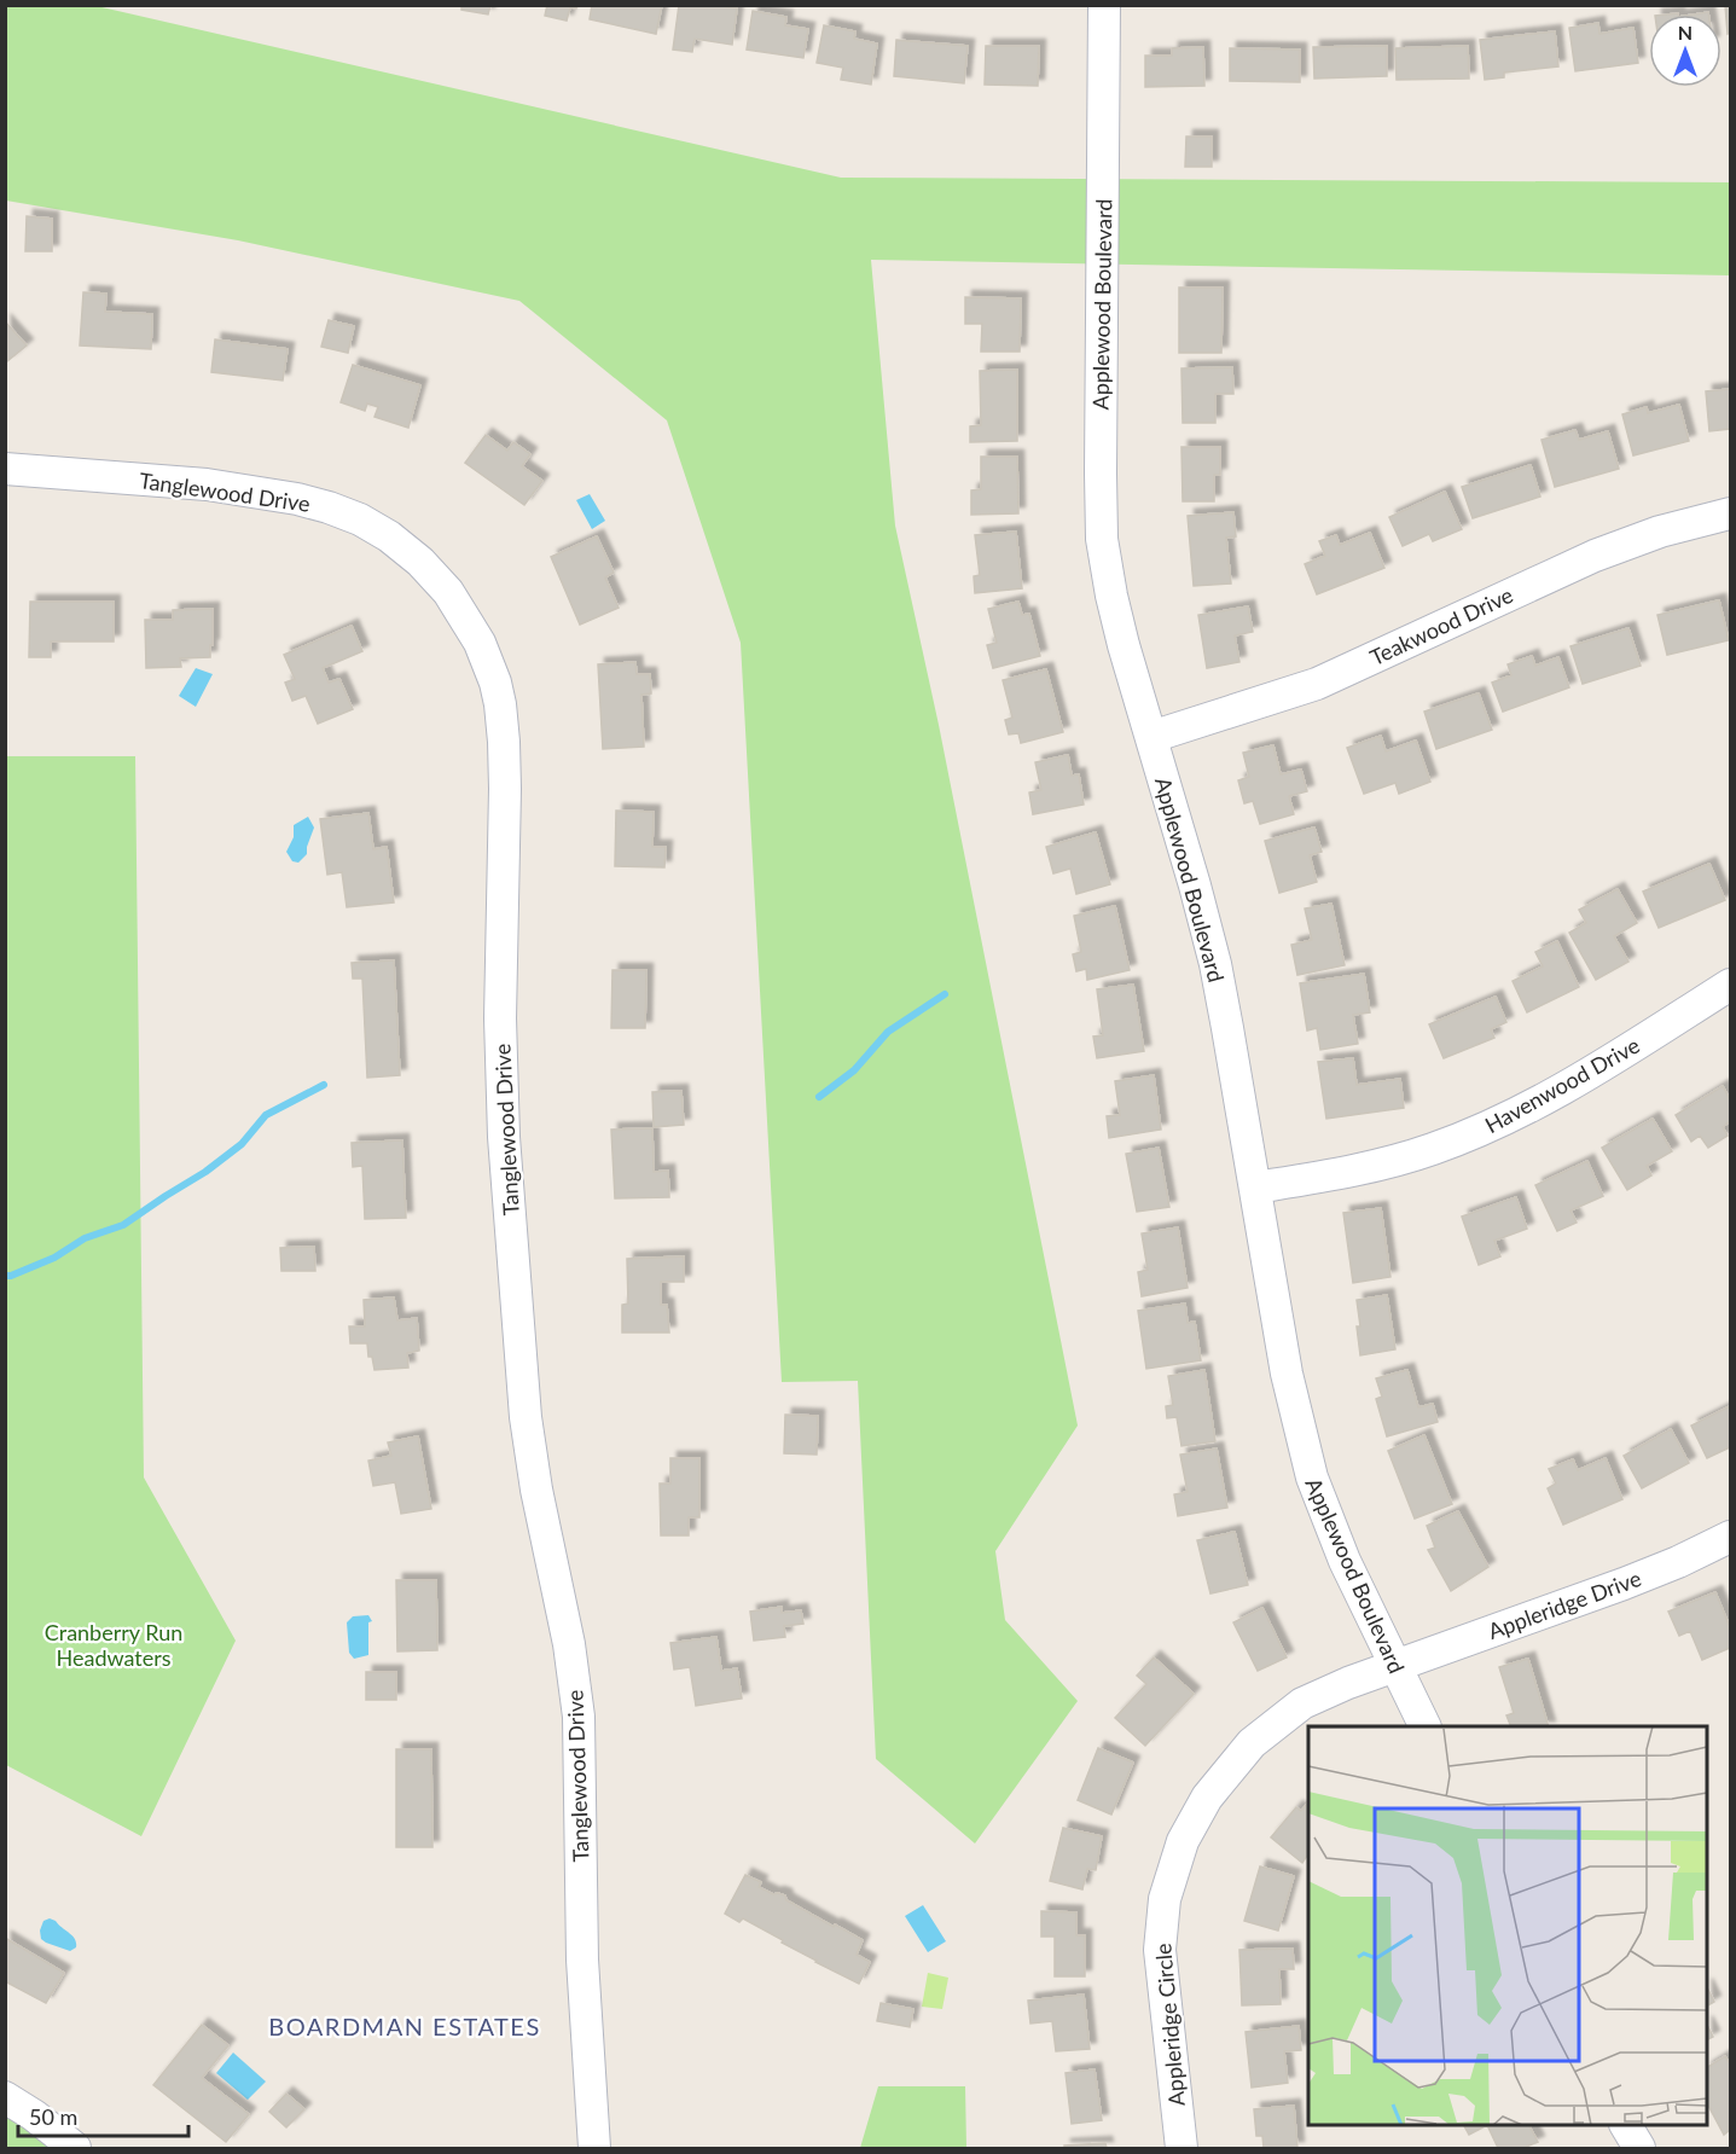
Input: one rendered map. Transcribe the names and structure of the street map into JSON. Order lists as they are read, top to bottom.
{
  "streets": {
    "street": [
      "Applewood Boulevard",
      "Tanglewood Drive",
      "Teakwood Drive",
      "Havenwood Drive",
      "Appleridge Drive",
      "Appleridge Circle"
    ]
  },
  "crossings": [
    ["Applewood Boulevard", "Teakwood Drive"],
    ["Applewood Boulevard", "Havenwood Drive"],
    ["Applewood Boulevard", "Appleridge Drive"],
    ["Applewood Boulevard", "Appleridge Circle"],
    ["Appleridge Drive", "Appleridge Circle"]
  ],
  "districts": ["BOARDMAN ESTATES"],
  "parks": ["Cranberry Run Headwaters"],
  "scale_bar": "50 m",
  "north": "top"
}
